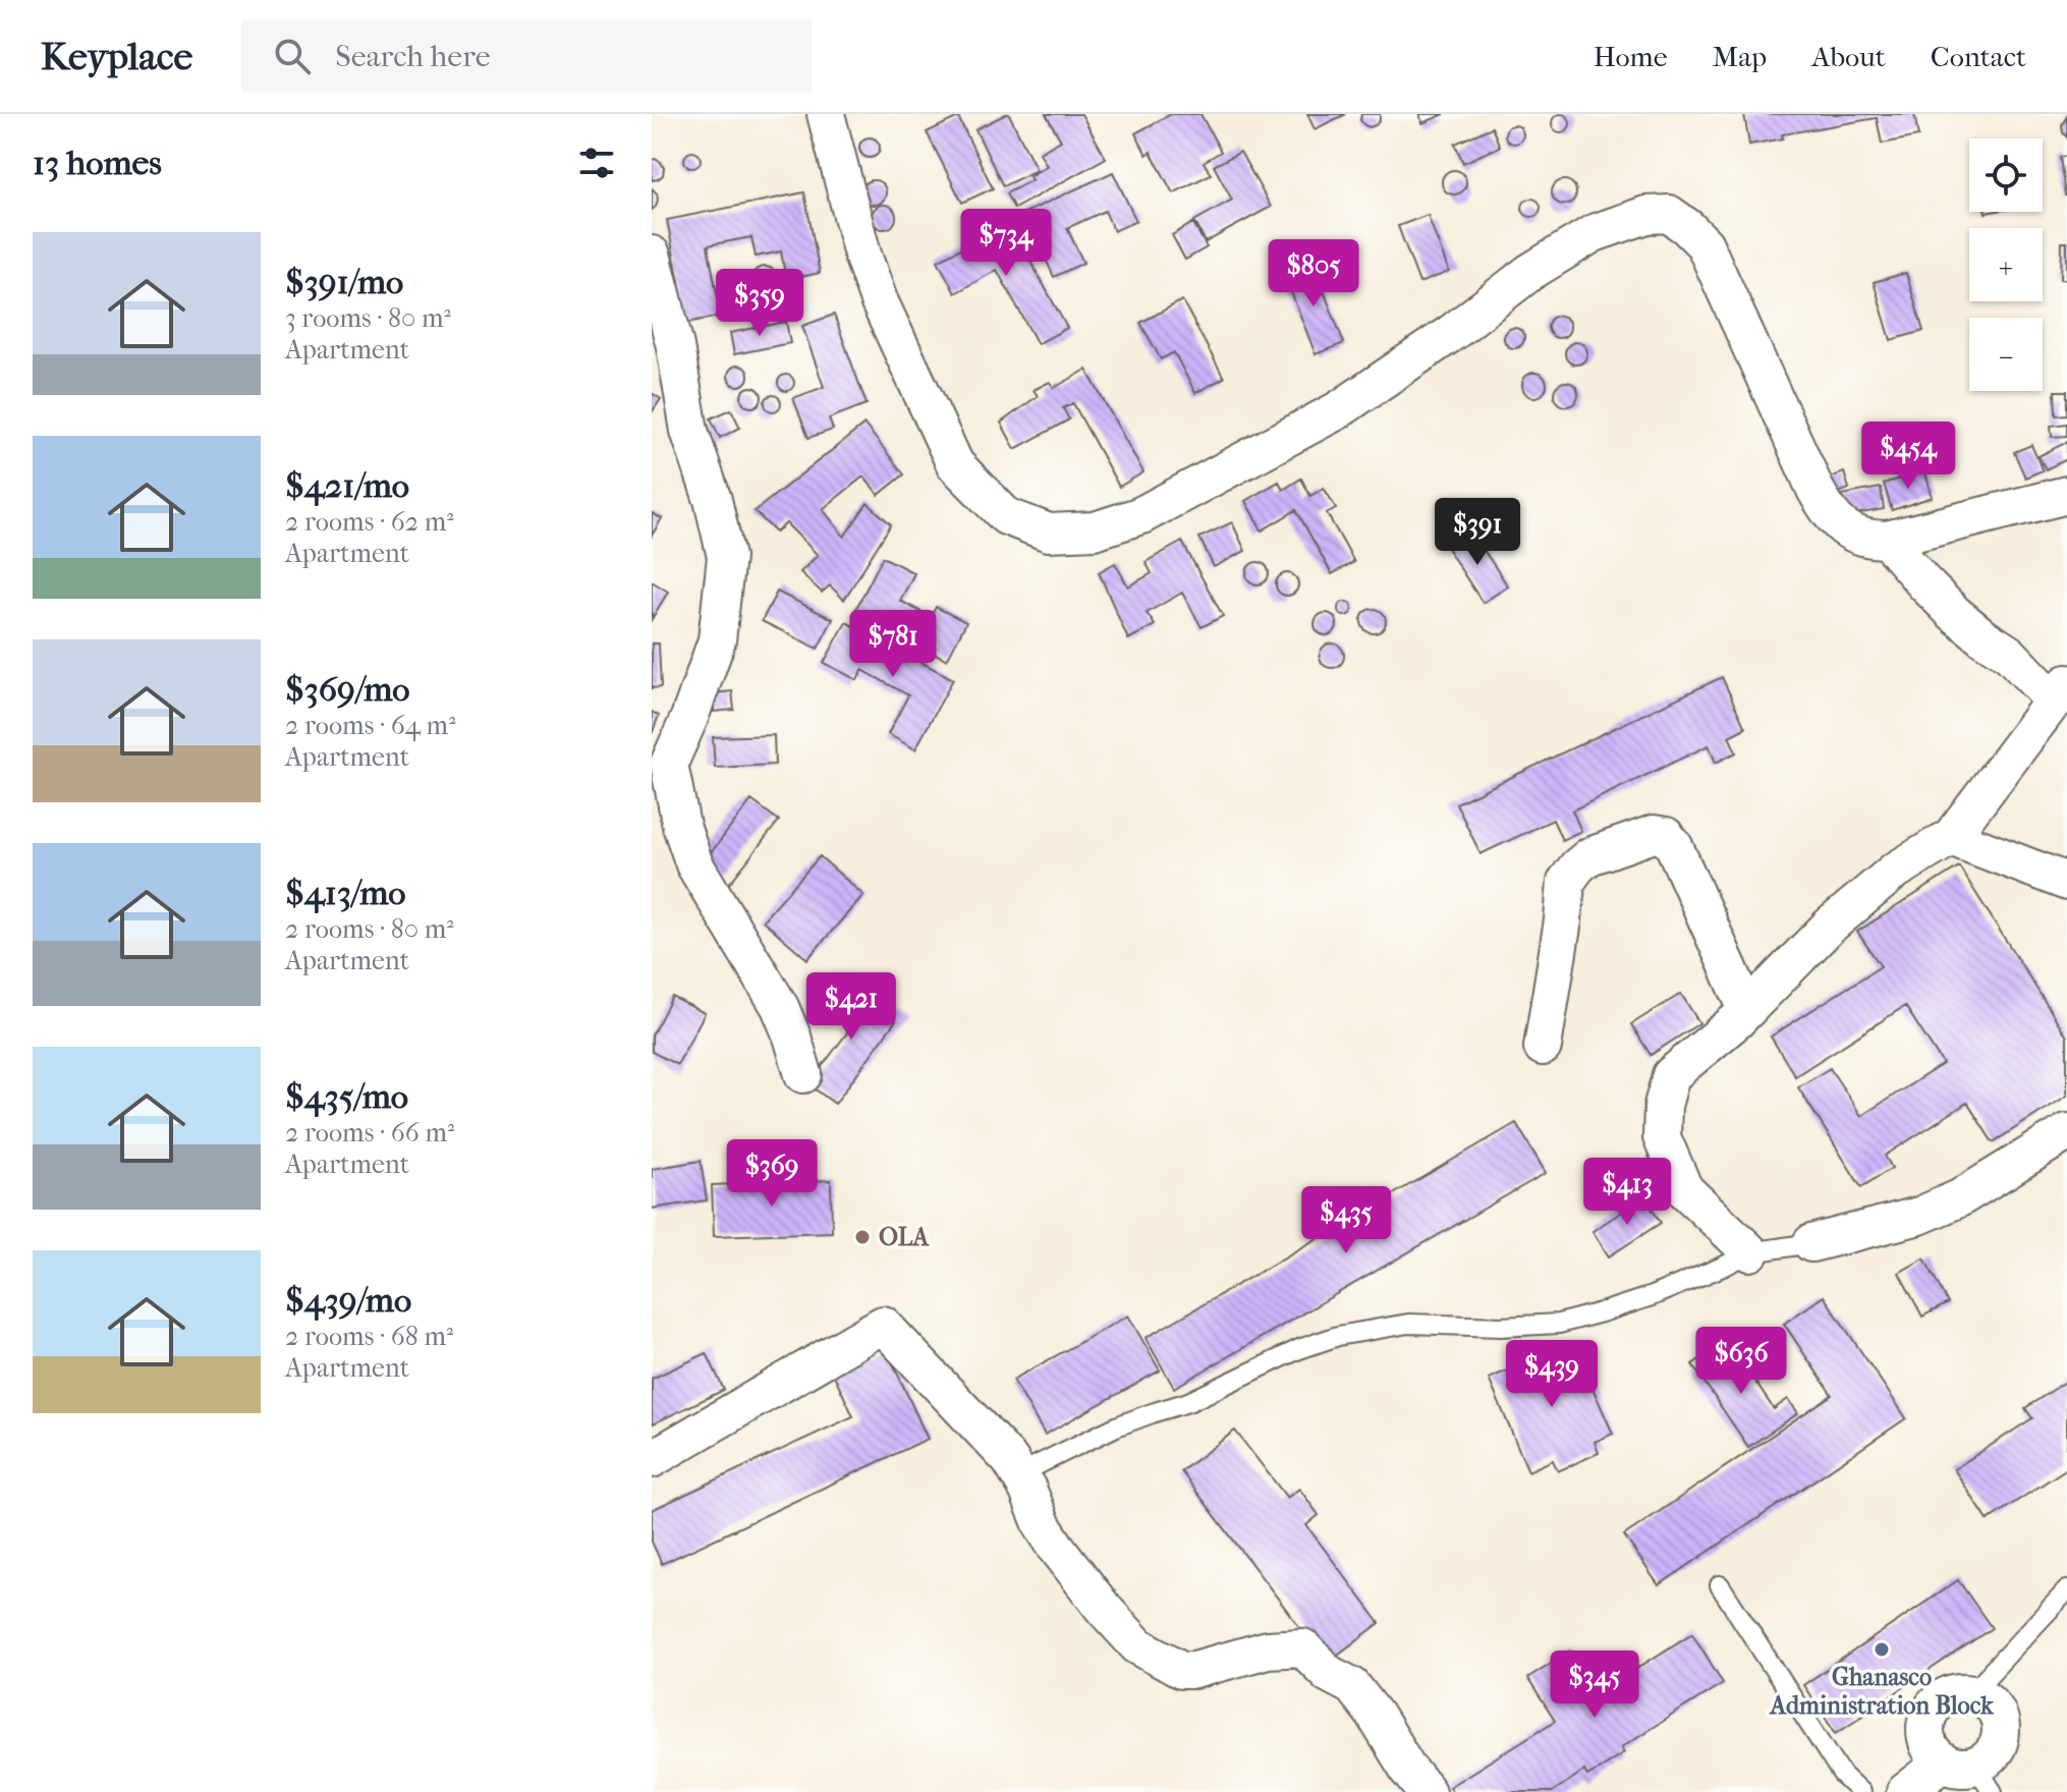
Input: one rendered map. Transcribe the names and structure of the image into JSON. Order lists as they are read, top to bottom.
{
  "places": ["OLA", "Ghanasco Administration Block"],
  "page": {
    "header": "Keyplace",
    "search": "Search here",
    "nav": [
      "Home",
      "Map",
      "About",
      "Contact"
    ],
    "heading": "13 homes",
    "map_buttons": ["+", "−"],
    "price": [
      "$734",
      "$805",
      "$359",
      "$454",
      "$391",
      "$781",
      "$421",
      "$369",
      "$413",
      "$435",
      "$636",
      "$439",
      "$345"
    ],
    "list": [
      {
        "name": "$391/mo",
        "note": "3 rooms · 80 m² · Apartment"
      },
      {
        "name": "$421/mo",
        "note": "2 rooms · 62 m² · Apartment"
      },
      {
        "name": "$369/mo",
        "note": "2 rooms · 64 m² · Apartment"
      },
      {
        "name": "$413/mo",
        "note": "2 rooms · 80 m² · Apartment"
      },
      {
        "name": "$435/mo",
        "note": "2 rooms · 66 m² · Apartment"
      },
      {
        "name": "$439/mo",
        "note": "2 rooms · 68 m² · Apartment"
      }
    ]
  }
}
